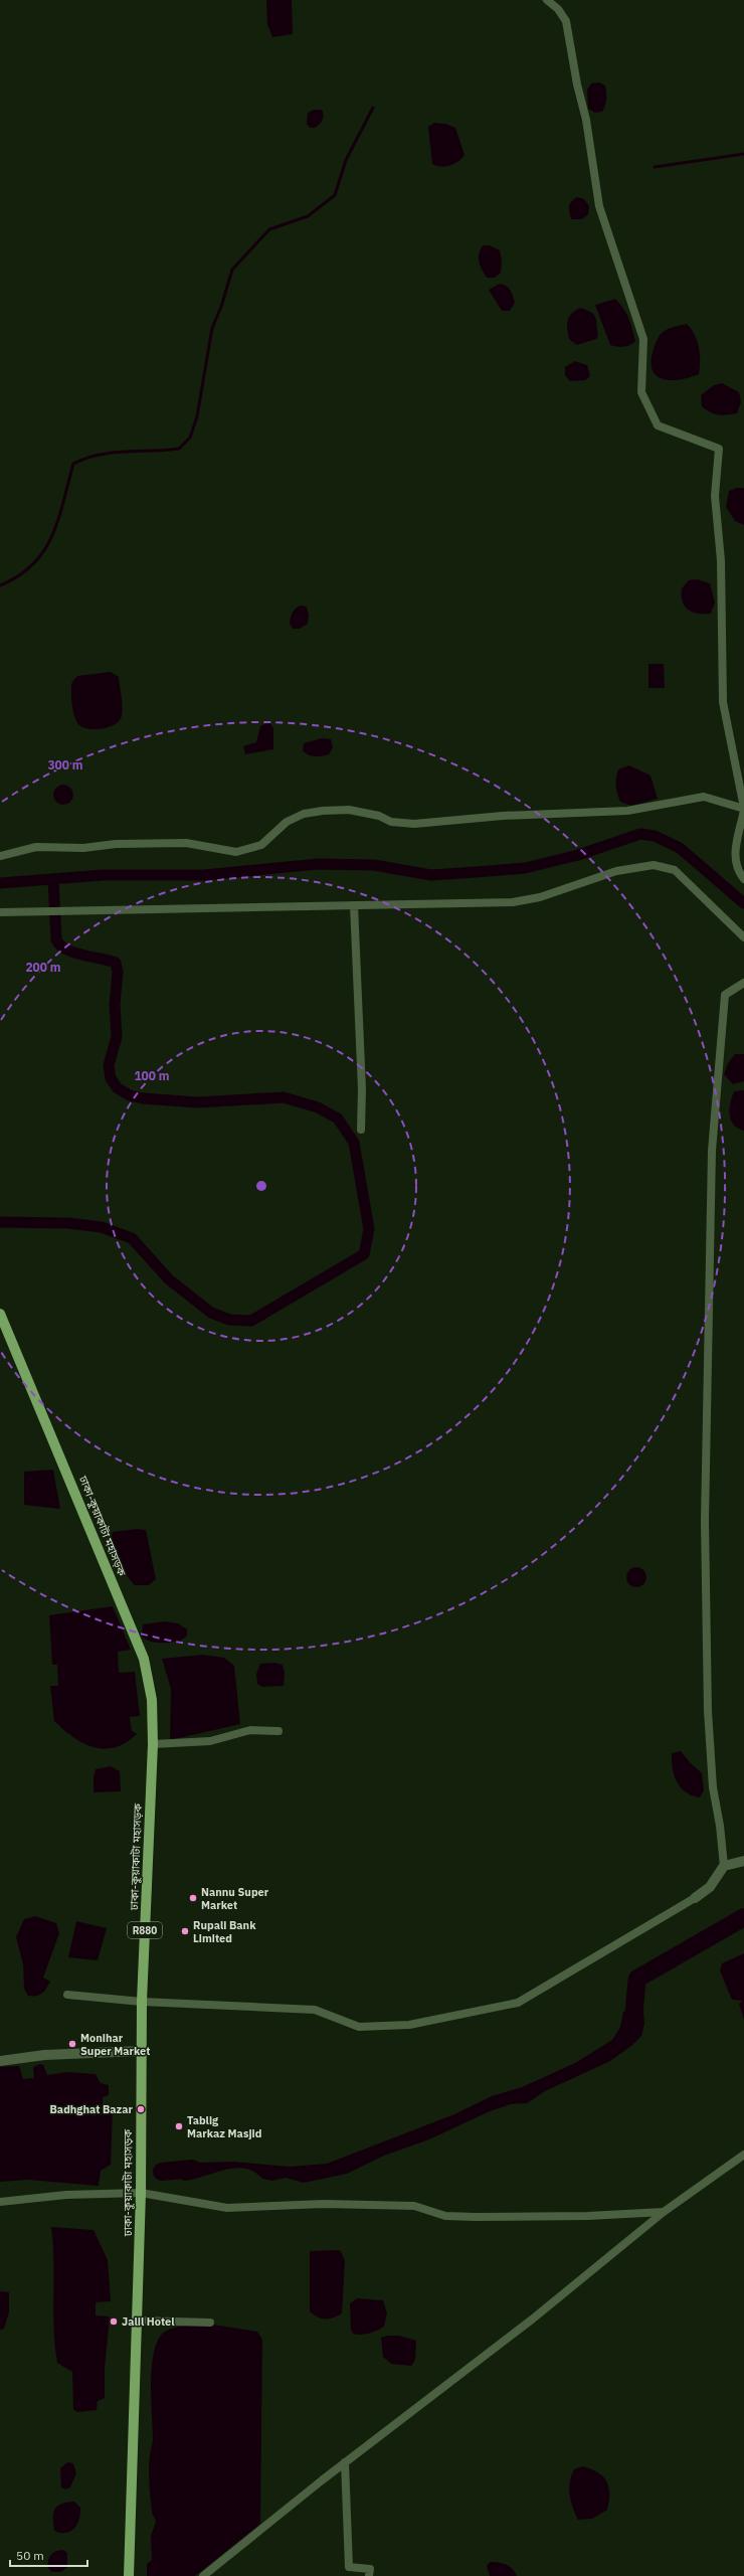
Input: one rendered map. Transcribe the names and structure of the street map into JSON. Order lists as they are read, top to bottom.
{
  "streets": {
    "main road": ["ঢাকা-কুয়াকাটা মহাসড়ক", "R880"]
  },
  "places": [
    "Nannu Super Market",
    "Rupali Bank Limited",
    "Monihar Super Market",
    "Badhghat Bazar",
    "Tablig Markaz Masjid",
    "Jalil Hotel"
  ],
  "scale_bar": "50 m",
  "rings": ["300 m", "200 m", "100 m"]
}
